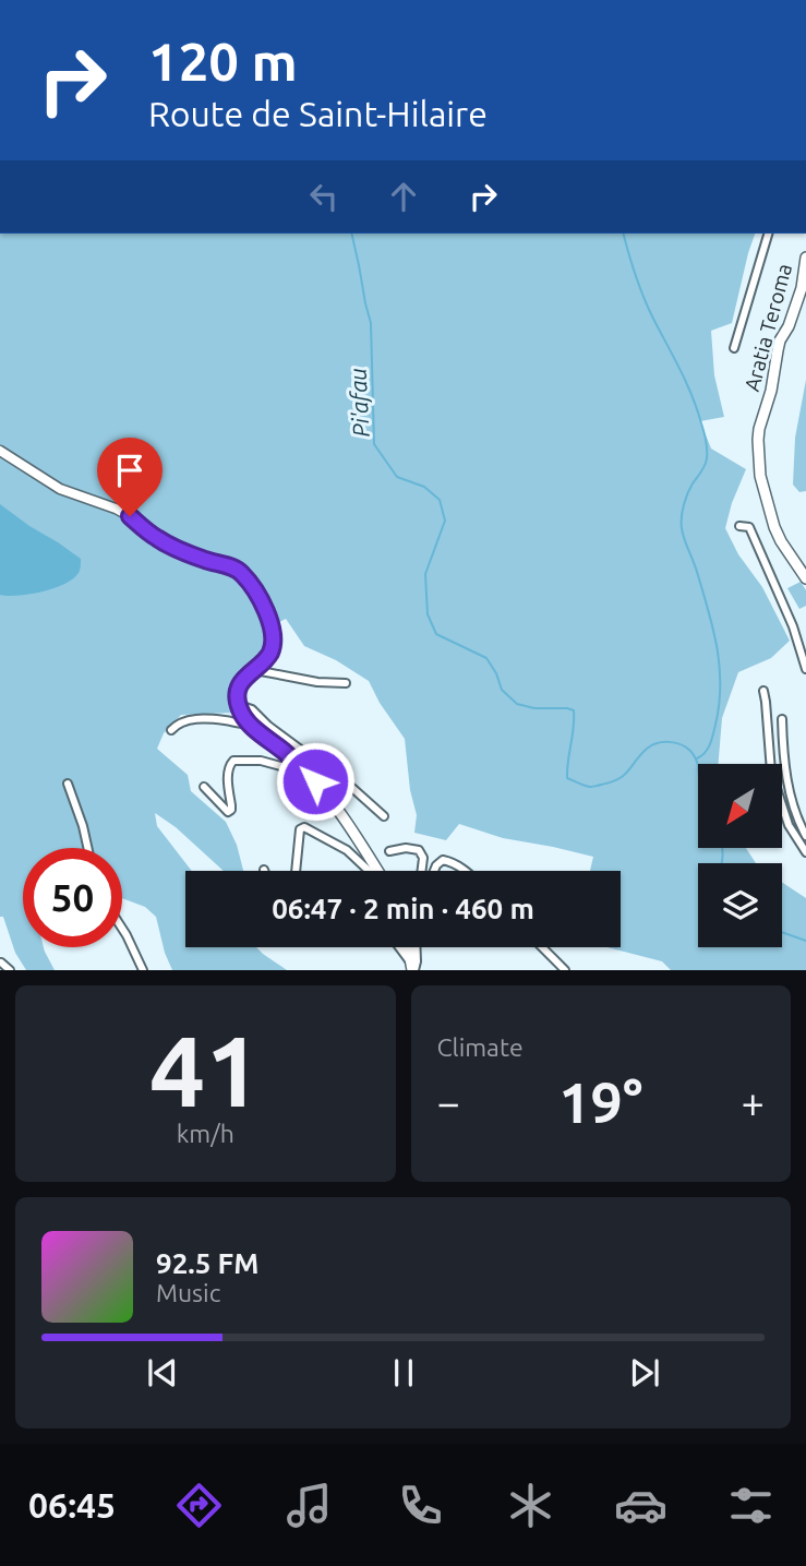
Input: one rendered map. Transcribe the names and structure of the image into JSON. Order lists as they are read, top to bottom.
{
  "streets": {
    "main road": ["Aratia Teroma"]
  },
  "water": ["Pi'afau"],
  "north": "bottom left",
  "page": {
    "turn": ["120 m", "Route de Saint-Hilaire"],
    "limit": "50",
    "trip": "06:47 · 2 min · 460 m",
    "tile": [
      ["41", "km/h"],
      "Climate"
    ],
    "heat": ["−", "19°", "+"],
    "song": ["92.5 FM", "Music"],
    "tabs": "06:45"
  }
}
